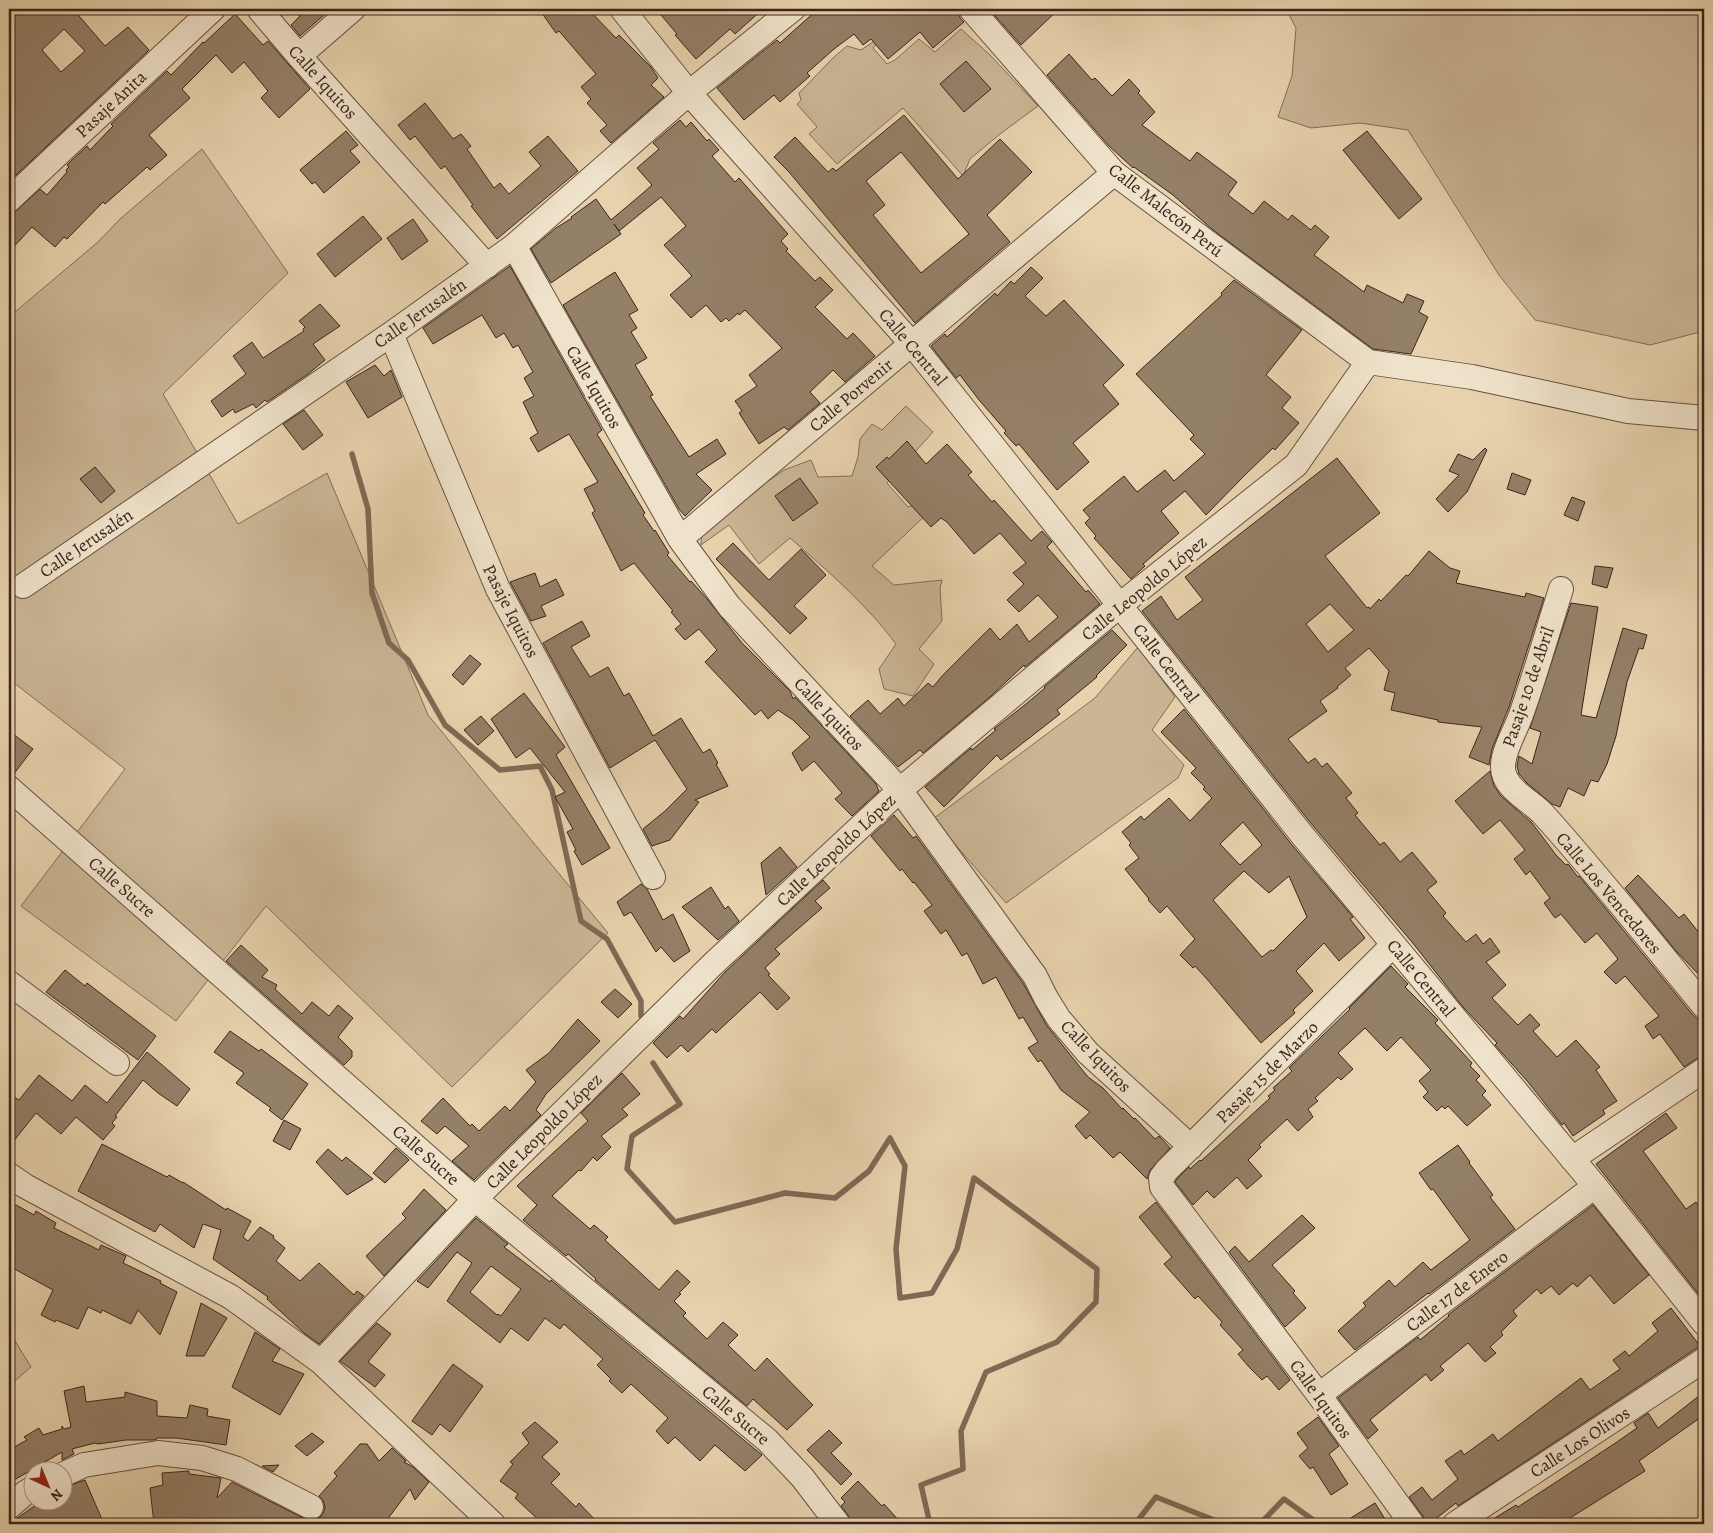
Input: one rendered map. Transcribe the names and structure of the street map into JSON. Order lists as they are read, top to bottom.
{
  "streets": {
    "street": [
      "Calle Iquitos",
      "Pasaje Anita",
      "Calle Malecón Perú",
      "Calle Jerusalén",
      "Calle Central",
      "Calle Porvenir",
      "Calle Leopoldo López",
      "Pasaje Iquitos",
      "Pasaje 10 de Abril",
      "Calle Sucre",
      "Calle Los Vencedores",
      "Pasaje 15 de Marzo",
      "Calle 17 de Enero",
      "Calle Los Olivos"
    ]
  },
  "crossings": [
    ["Calle Iquitos", "Calle Jerusalén"],
    ["Calle Iquitos", "Calle Porvenir"],
    ["Calle Iquitos", "Calle Leopoldo López"],
    ["Calle Iquitos", "Pasaje 15 de Marzo"],
    ["Calle Iquitos", "Calle 17 de Enero"],
    ["Calle Malecón Perú", "Calle Porvenir"],
    ["Calle Malecón Perú", "Calle Leopoldo López"],
    ["Calle Jerusalén", "Calle Central"],
    ["Calle Jerusalén", "Pasaje Iquitos"],
    ["Calle Central", "Calle Porvenir"],
    ["Calle Central", "Calle Leopoldo López"],
    ["Calle Central", "Pasaje 15 de Marzo"],
    ["Calle Central", "Calle 17 de Enero"],
    ["Calle Leopoldo López", "Calle Sucre"],
    ["Pasaje 10 de Abril", "Calle Los Vencedores"]
  ],
  "north": "bottom right"
}
